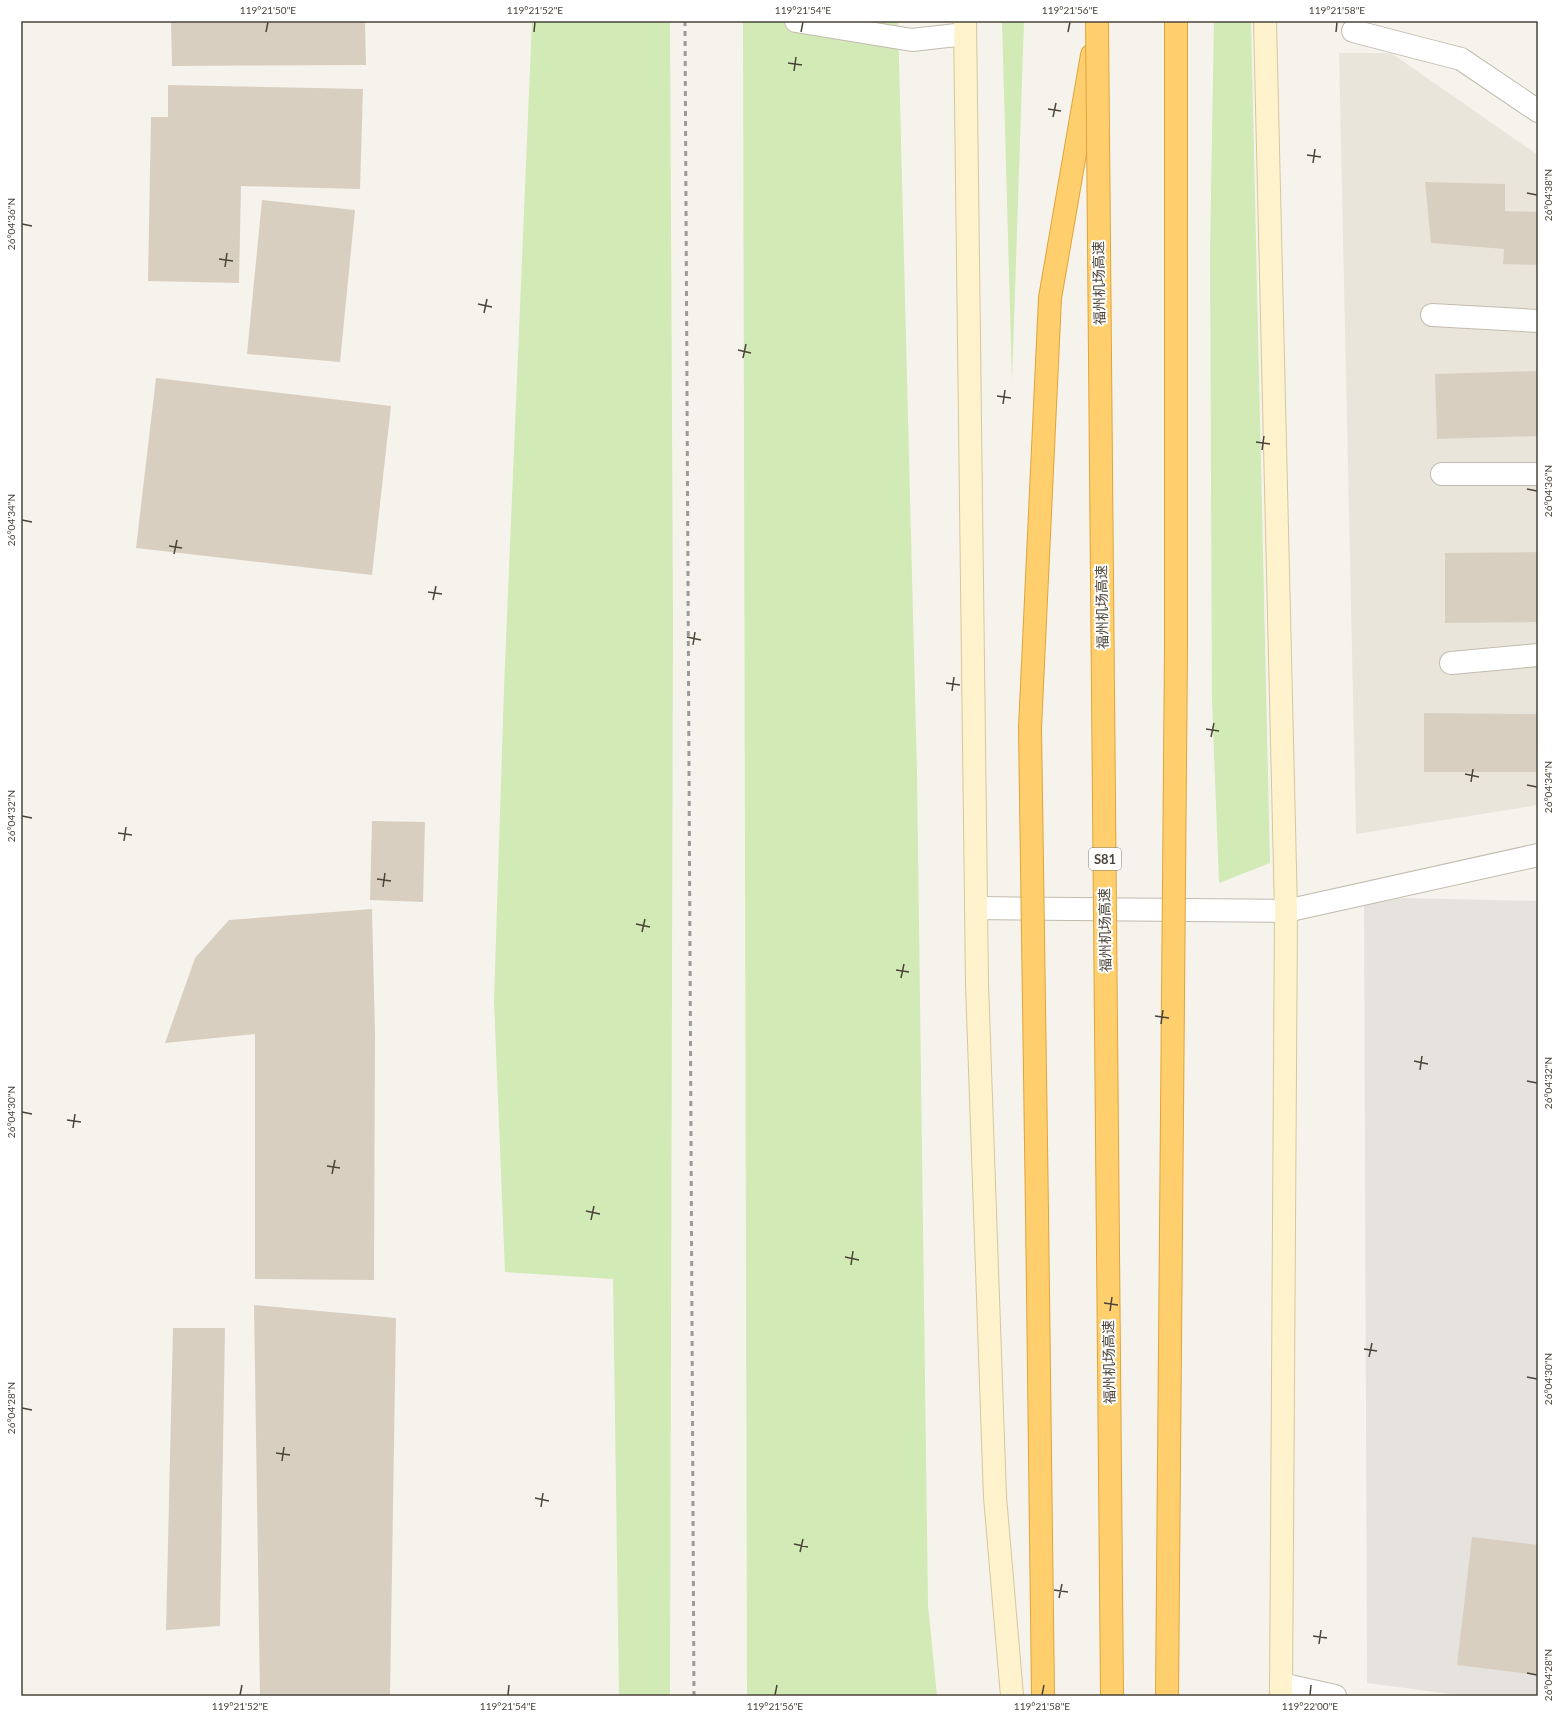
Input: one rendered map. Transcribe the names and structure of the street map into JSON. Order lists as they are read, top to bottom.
{
  "streets": {
    "highway": ["福州机场高速", "S81"]
  },
  "coordinates": [
    "119°21'50\"E",
    "119°21'52\"E",
    "119°21'54\"E",
    "119°21'56\"E",
    "119°21'58\"E",
    "26°04'38\"N",
    "26°04'36\"N",
    "26°04'34\"N",
    "26°04'32\"N",
    "26°04'30\"N",
    "26°04'28\"N",
    "119°22'00\"E"
  ]
}
